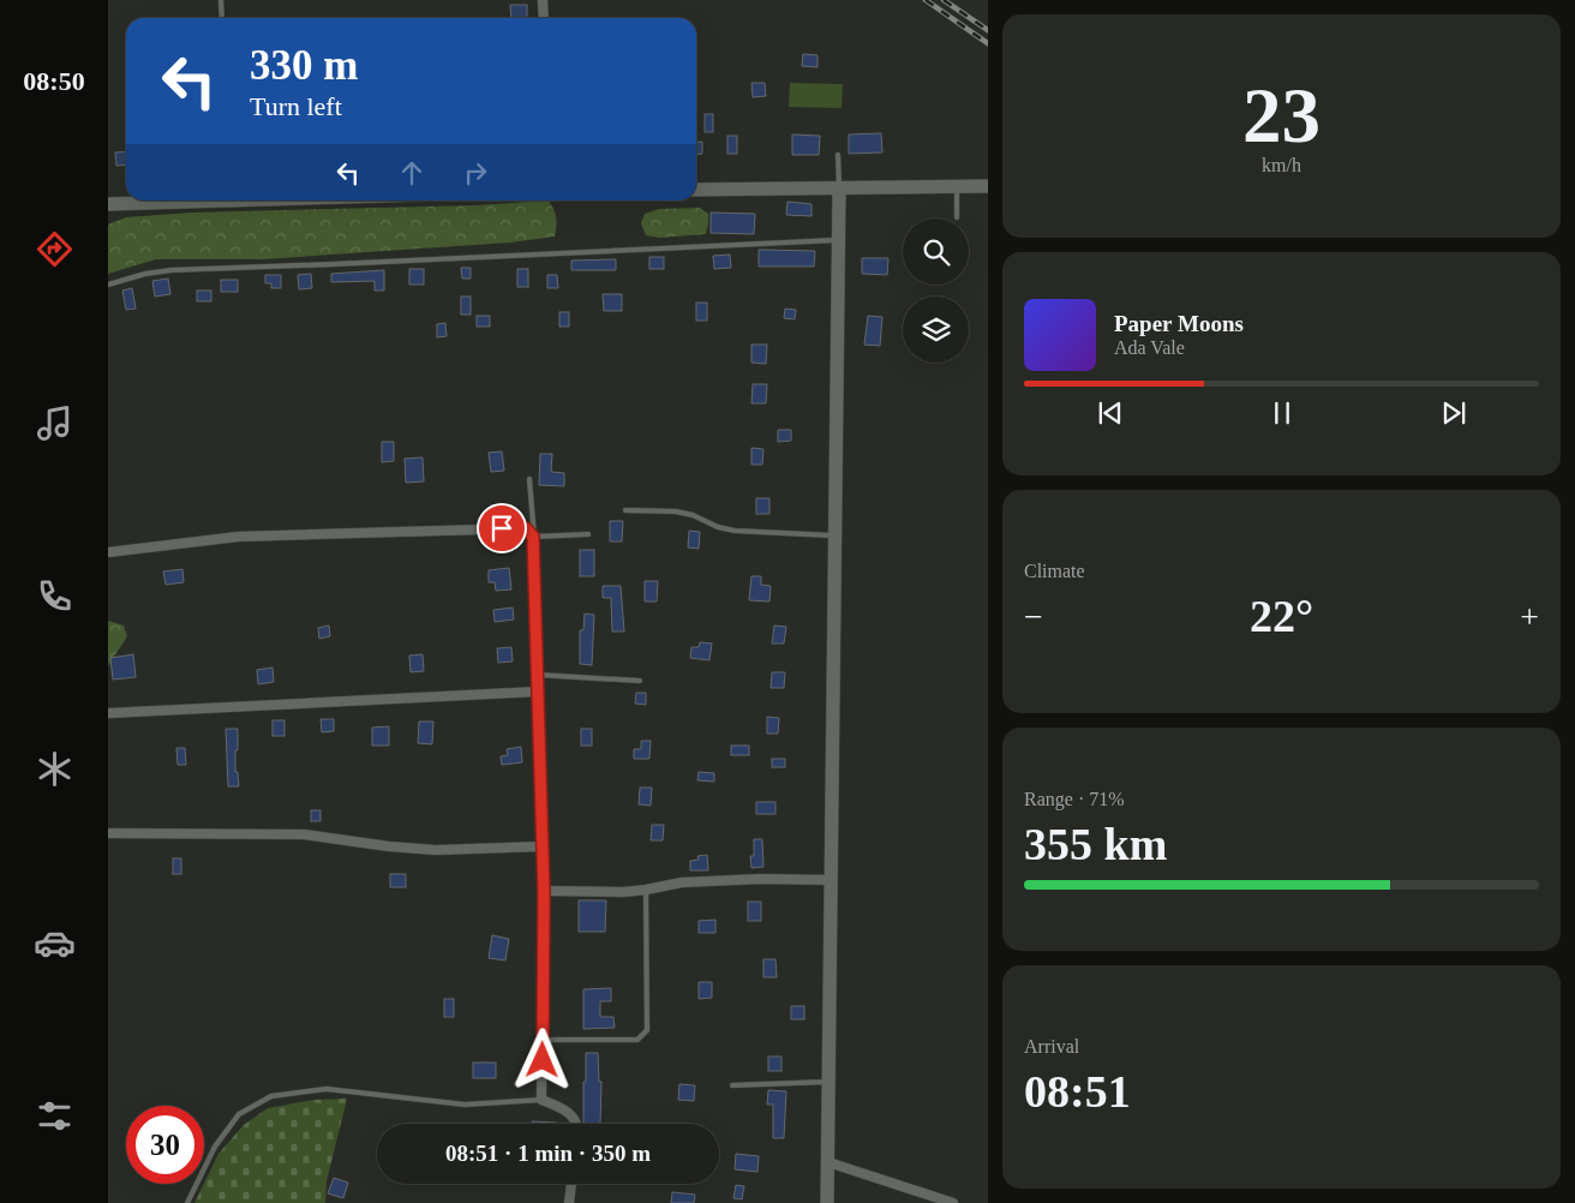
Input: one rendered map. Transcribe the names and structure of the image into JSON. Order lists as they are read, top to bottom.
{
  "page": {
    "tabs": "08:50",
    "tile": [
      ["23", "km/h"],
      "Climate",
      ["Range · 71%", "355 km"],
      ["Arrival", "08:51"]
    ],
    "turn": ["330 m", "Turn left"],
    "song": ["Paper Moons", "Ada Vale"],
    "heat": ["−", "22°", "+"],
    "limit": "30",
    "trip": "08:51 · 1 min · 350 m"
  }
}
